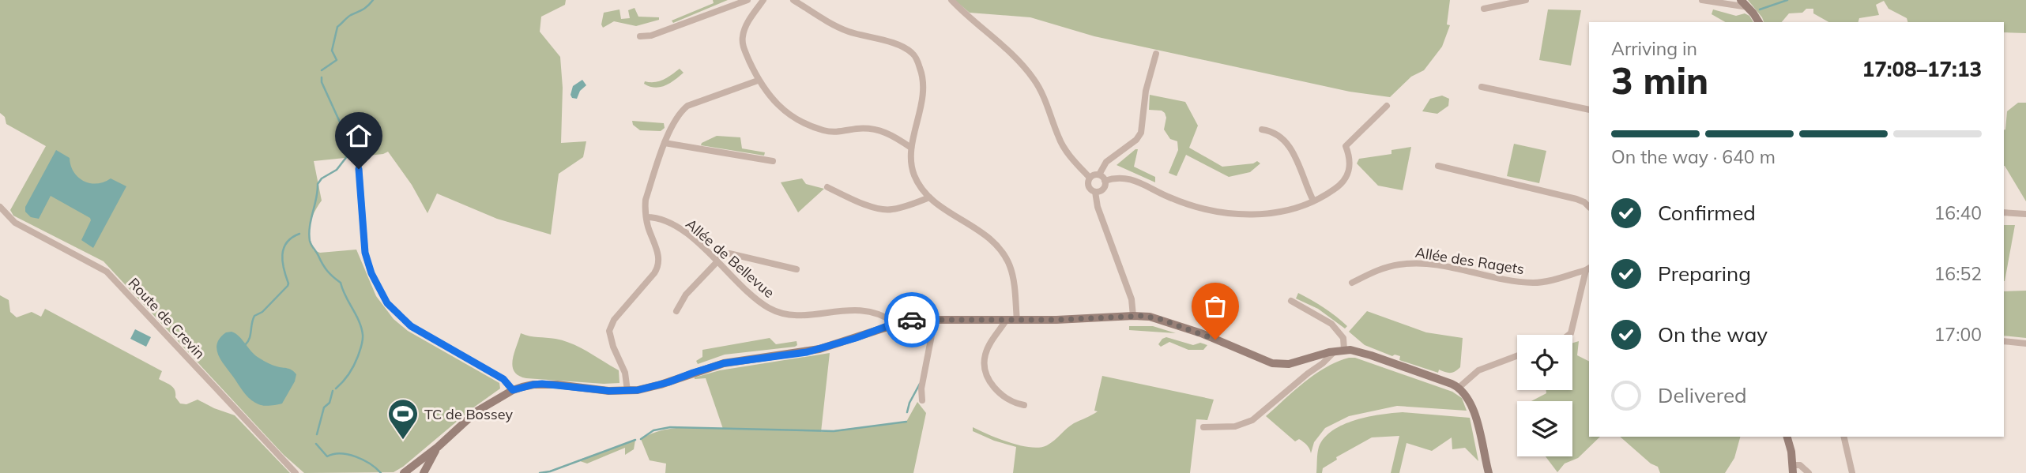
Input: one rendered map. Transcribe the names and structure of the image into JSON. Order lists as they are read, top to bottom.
{
  "streets": {
    "street": ["Allée de Bellevue", "Allée des Ragets", "Route de Crevin"]
  },
  "places": {
    "sports": ["TC de Bossey"]
  },
  "page": {
    "heading": ["3 min", "Arriving in", "17:08–17:13"],
    "bar": "On the way · 640 m",
    "list": [
      ["Confirmed", "16:40"],
      ["Preparing", "16:52"],
      ["On the way", "17:00"],
      "Delivered"
    ]
  }
}
